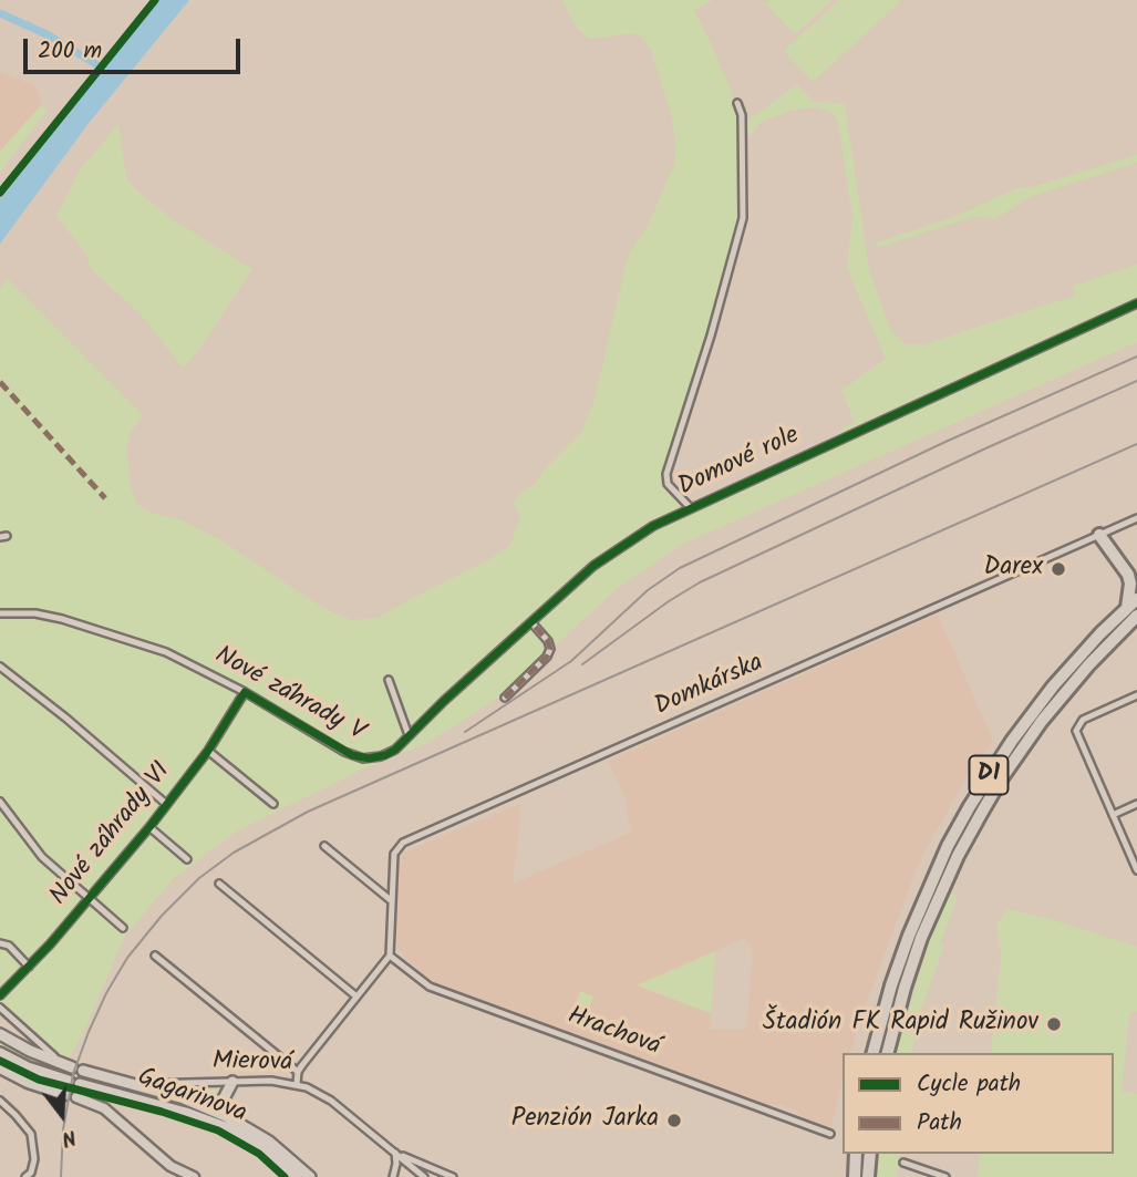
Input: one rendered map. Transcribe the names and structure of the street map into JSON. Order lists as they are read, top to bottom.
{
  "streets": {
    "highway": ["D1"],
    "main road": ["Gagarinova"],
    "street": [
      "Domové role",
      "Domkárska",
      "Nové záhrady V",
      "Nové záhrady VI",
      "Hrachová",
      "Mierová"
    ]
  },
  "crossings": [
    ["Domové role", "Nové záhrady V"],
    ["Domkárska", "Hrachová"],
    ["Nové záhrady V", "Nové záhrady VI"],
    ["Mierová", "Gagarinova"]
  ],
  "places": ["Darex", "Štadión FK Rapid Ružinov", "Penzión Jarka"],
  "legend": ["Cycle path", "Path"],
  "scale_bar": "200 m",
  "north": "bottom"
}
